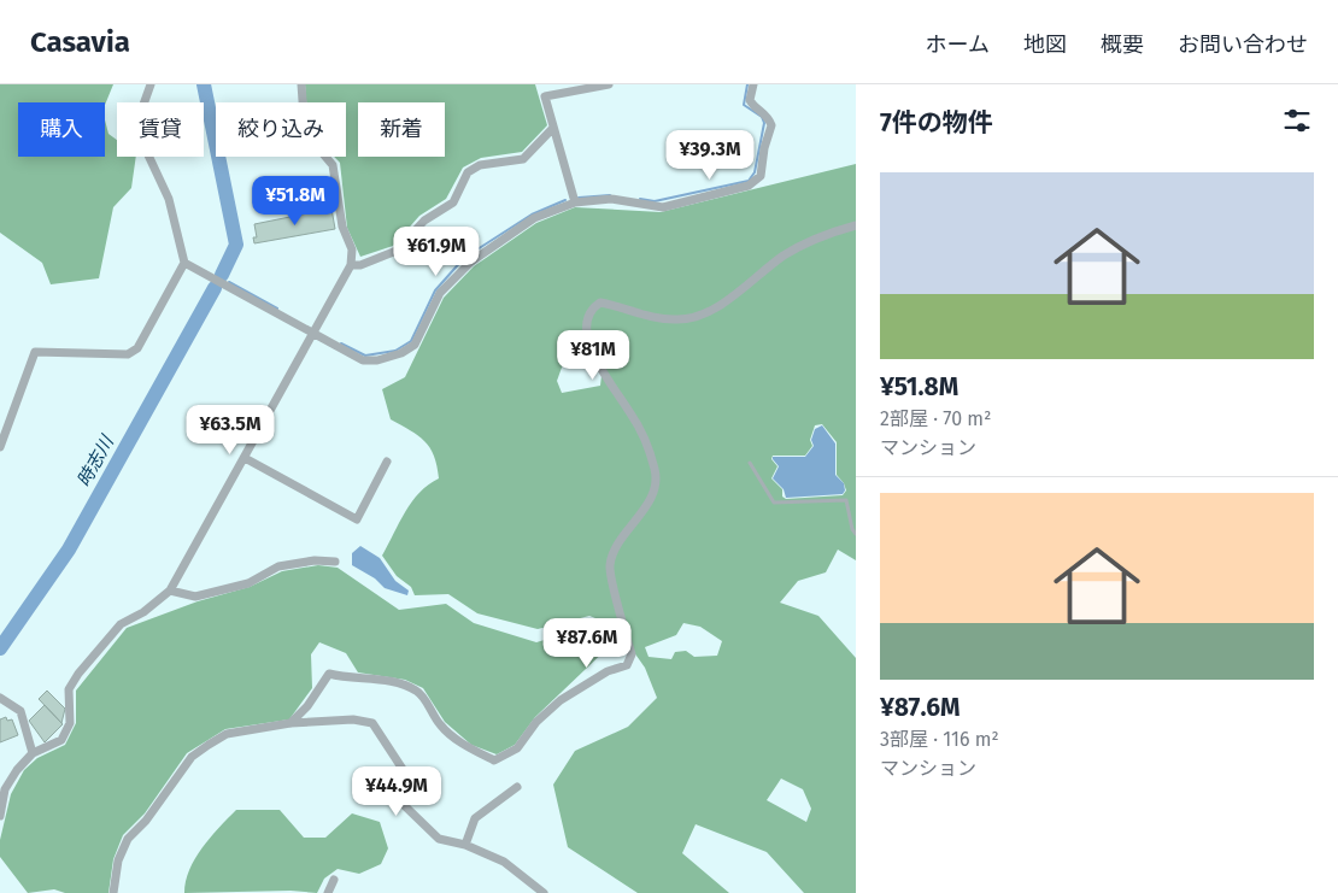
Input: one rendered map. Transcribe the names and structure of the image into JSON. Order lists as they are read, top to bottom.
{
  "water": ["時志川"],
  "page": {
    "header": "Casavia",
    "nav": [
      "ホーム",
      "地図",
      "概要",
      "お問い合わせ"
    ],
    "heading": "7件の物件",
    "chip": [
      "購入",
      "賃貸",
      "絞り込み",
      "新着"
    ],
    "price": [
      "¥39.3M",
      "¥51.8M",
      "¥61.9M",
      "¥81M",
      "¥63.5M",
      "¥87.6M",
      "¥44.9M"
    ],
    "list": [
      {
        "name": "¥51.8M",
        "note": "2部屋 · 70 m² · マンション"
      },
      {
        "name": "¥87.6M",
        "note": "3部屋 · 116 m² · マンション"
      }
    ]
  }
}
